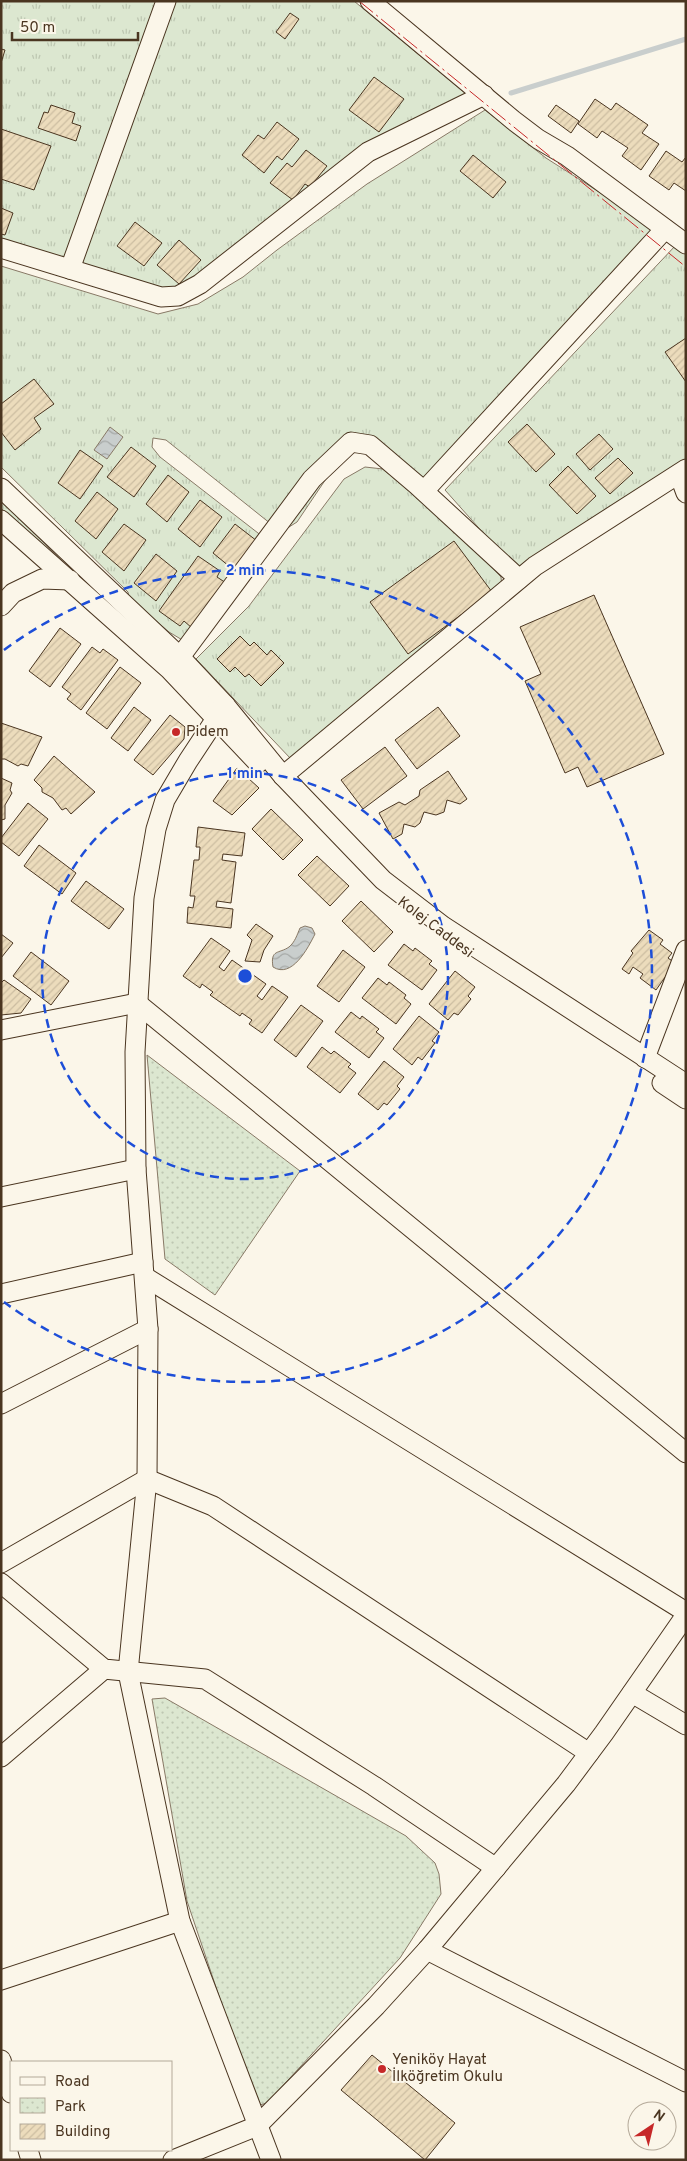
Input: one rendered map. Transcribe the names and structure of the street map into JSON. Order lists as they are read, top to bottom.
{
  "streets": {
    "street": ["Kolej Caddesi"]
  },
  "places": ["Pidem", "Yeniköy Hayat İlköğretim Okulu"],
  "legend": ["Road", "Park", "Building"],
  "scale_bar": "50 m",
  "north": "top right",
  "rings": ["2 min", "1 min"]
}
